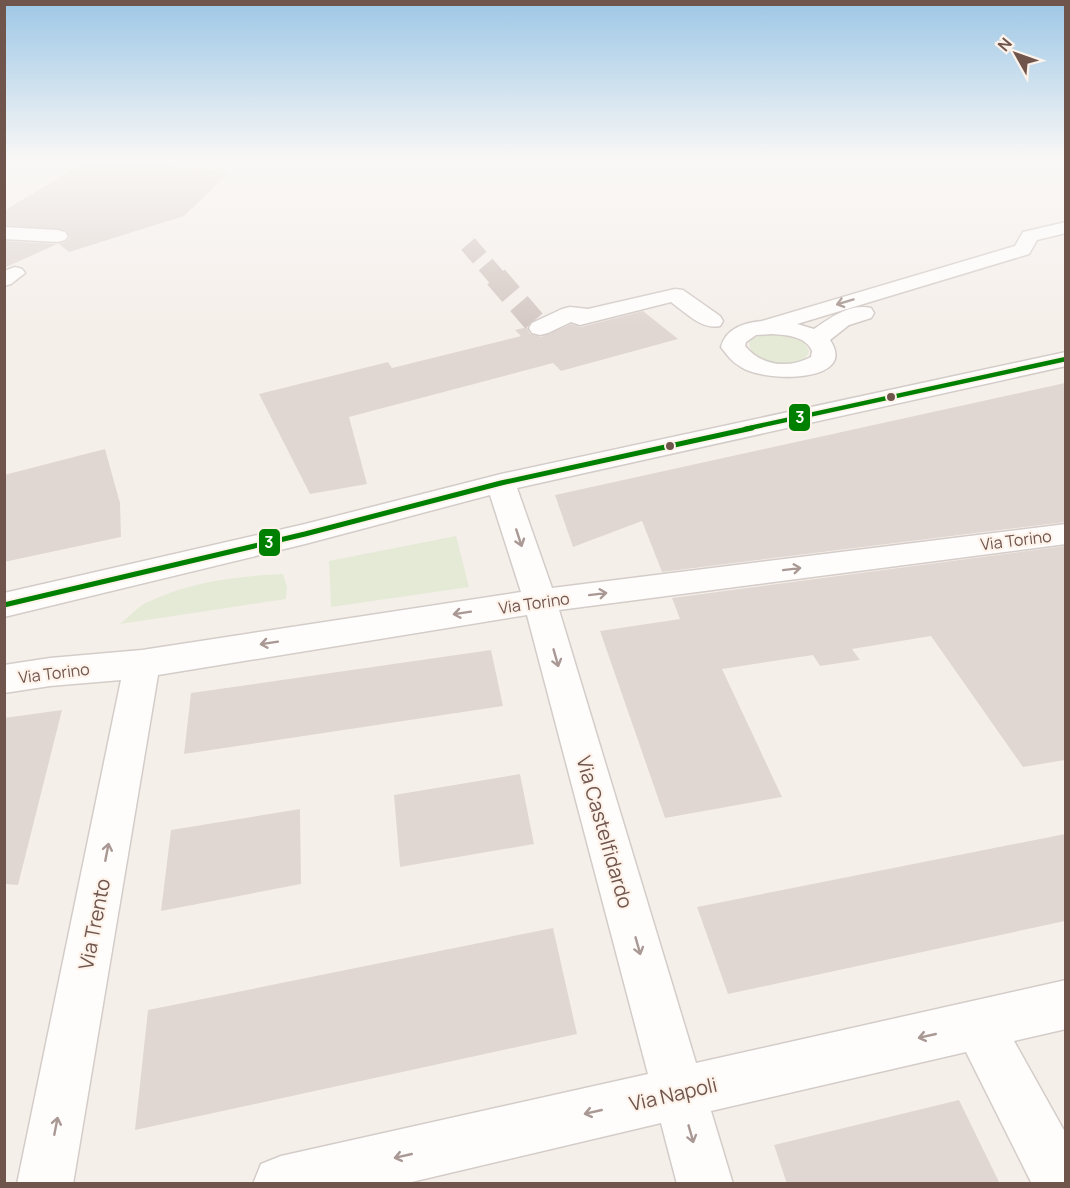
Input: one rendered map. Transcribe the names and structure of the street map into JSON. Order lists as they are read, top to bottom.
{
  "streets": {
    "street": [
      "Via Torino",
      "Via Castelfidardo",
      "Via Trento",
      "Via Napoli"
    ]
  },
  "crossings": [
    ["Via Torino", "Via Castelfidardo"],
    ["Via Torino", "Via Trento"],
    ["Via Castelfidardo", "Via Napoli"]
  ],
  "one_way": ["Via Castelfidardo", "Via Trento", "Via Napoli"],
  "lines": ["transit line 3"],
  "north": "top left"
}
